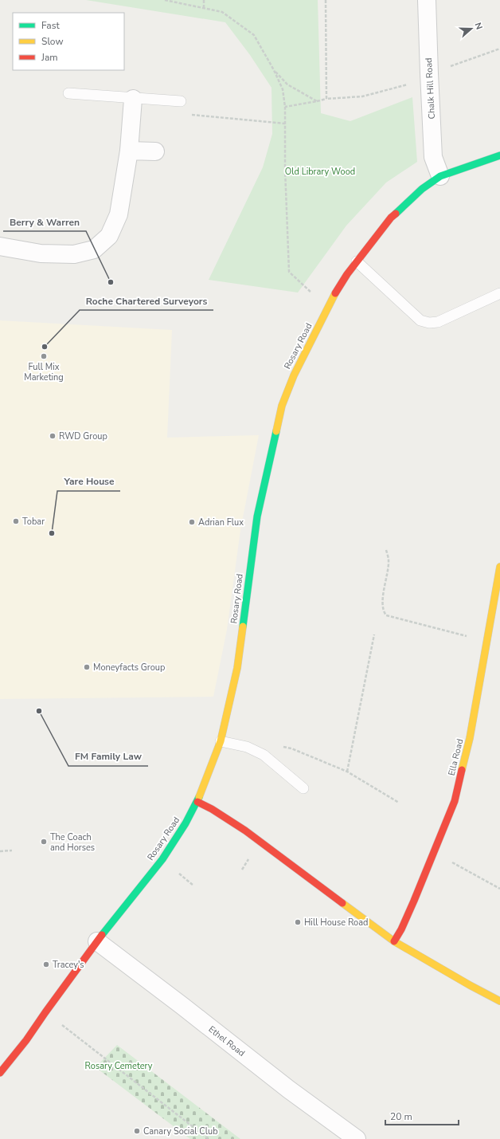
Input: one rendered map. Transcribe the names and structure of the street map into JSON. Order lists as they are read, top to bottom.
{
  "streets": {
    "street": [
      "Chalk Hill Road",
      "Rosary Road",
      "Ella Road",
      "Ethel Road"
    ]
  },
  "crossings": [
    ["Chalk Hill Road", "Rosary Road"],
    ["Rosary Road", "Ethel Road"]
  ],
  "parks": ["Old Library Wood", "Rosary Cemetery"],
  "places": [
    "Berry & Warren",
    "Roche Chartered Surveyors",
    "Full Mix Marketing",
    "RWD Group",
    "Tobar",
    "Adrian Flux",
    "Yare House",
    "Moneyfacts Group",
    "FM Family Law",
    "The Coach and Horses",
    "Hill House Road",
    "Tracey's",
    "Canary Social Club"
  ],
  "legend": ["Fast", "Slow", "Jam"],
  "scale_bar": "20 m",
  "north": "right"
}
